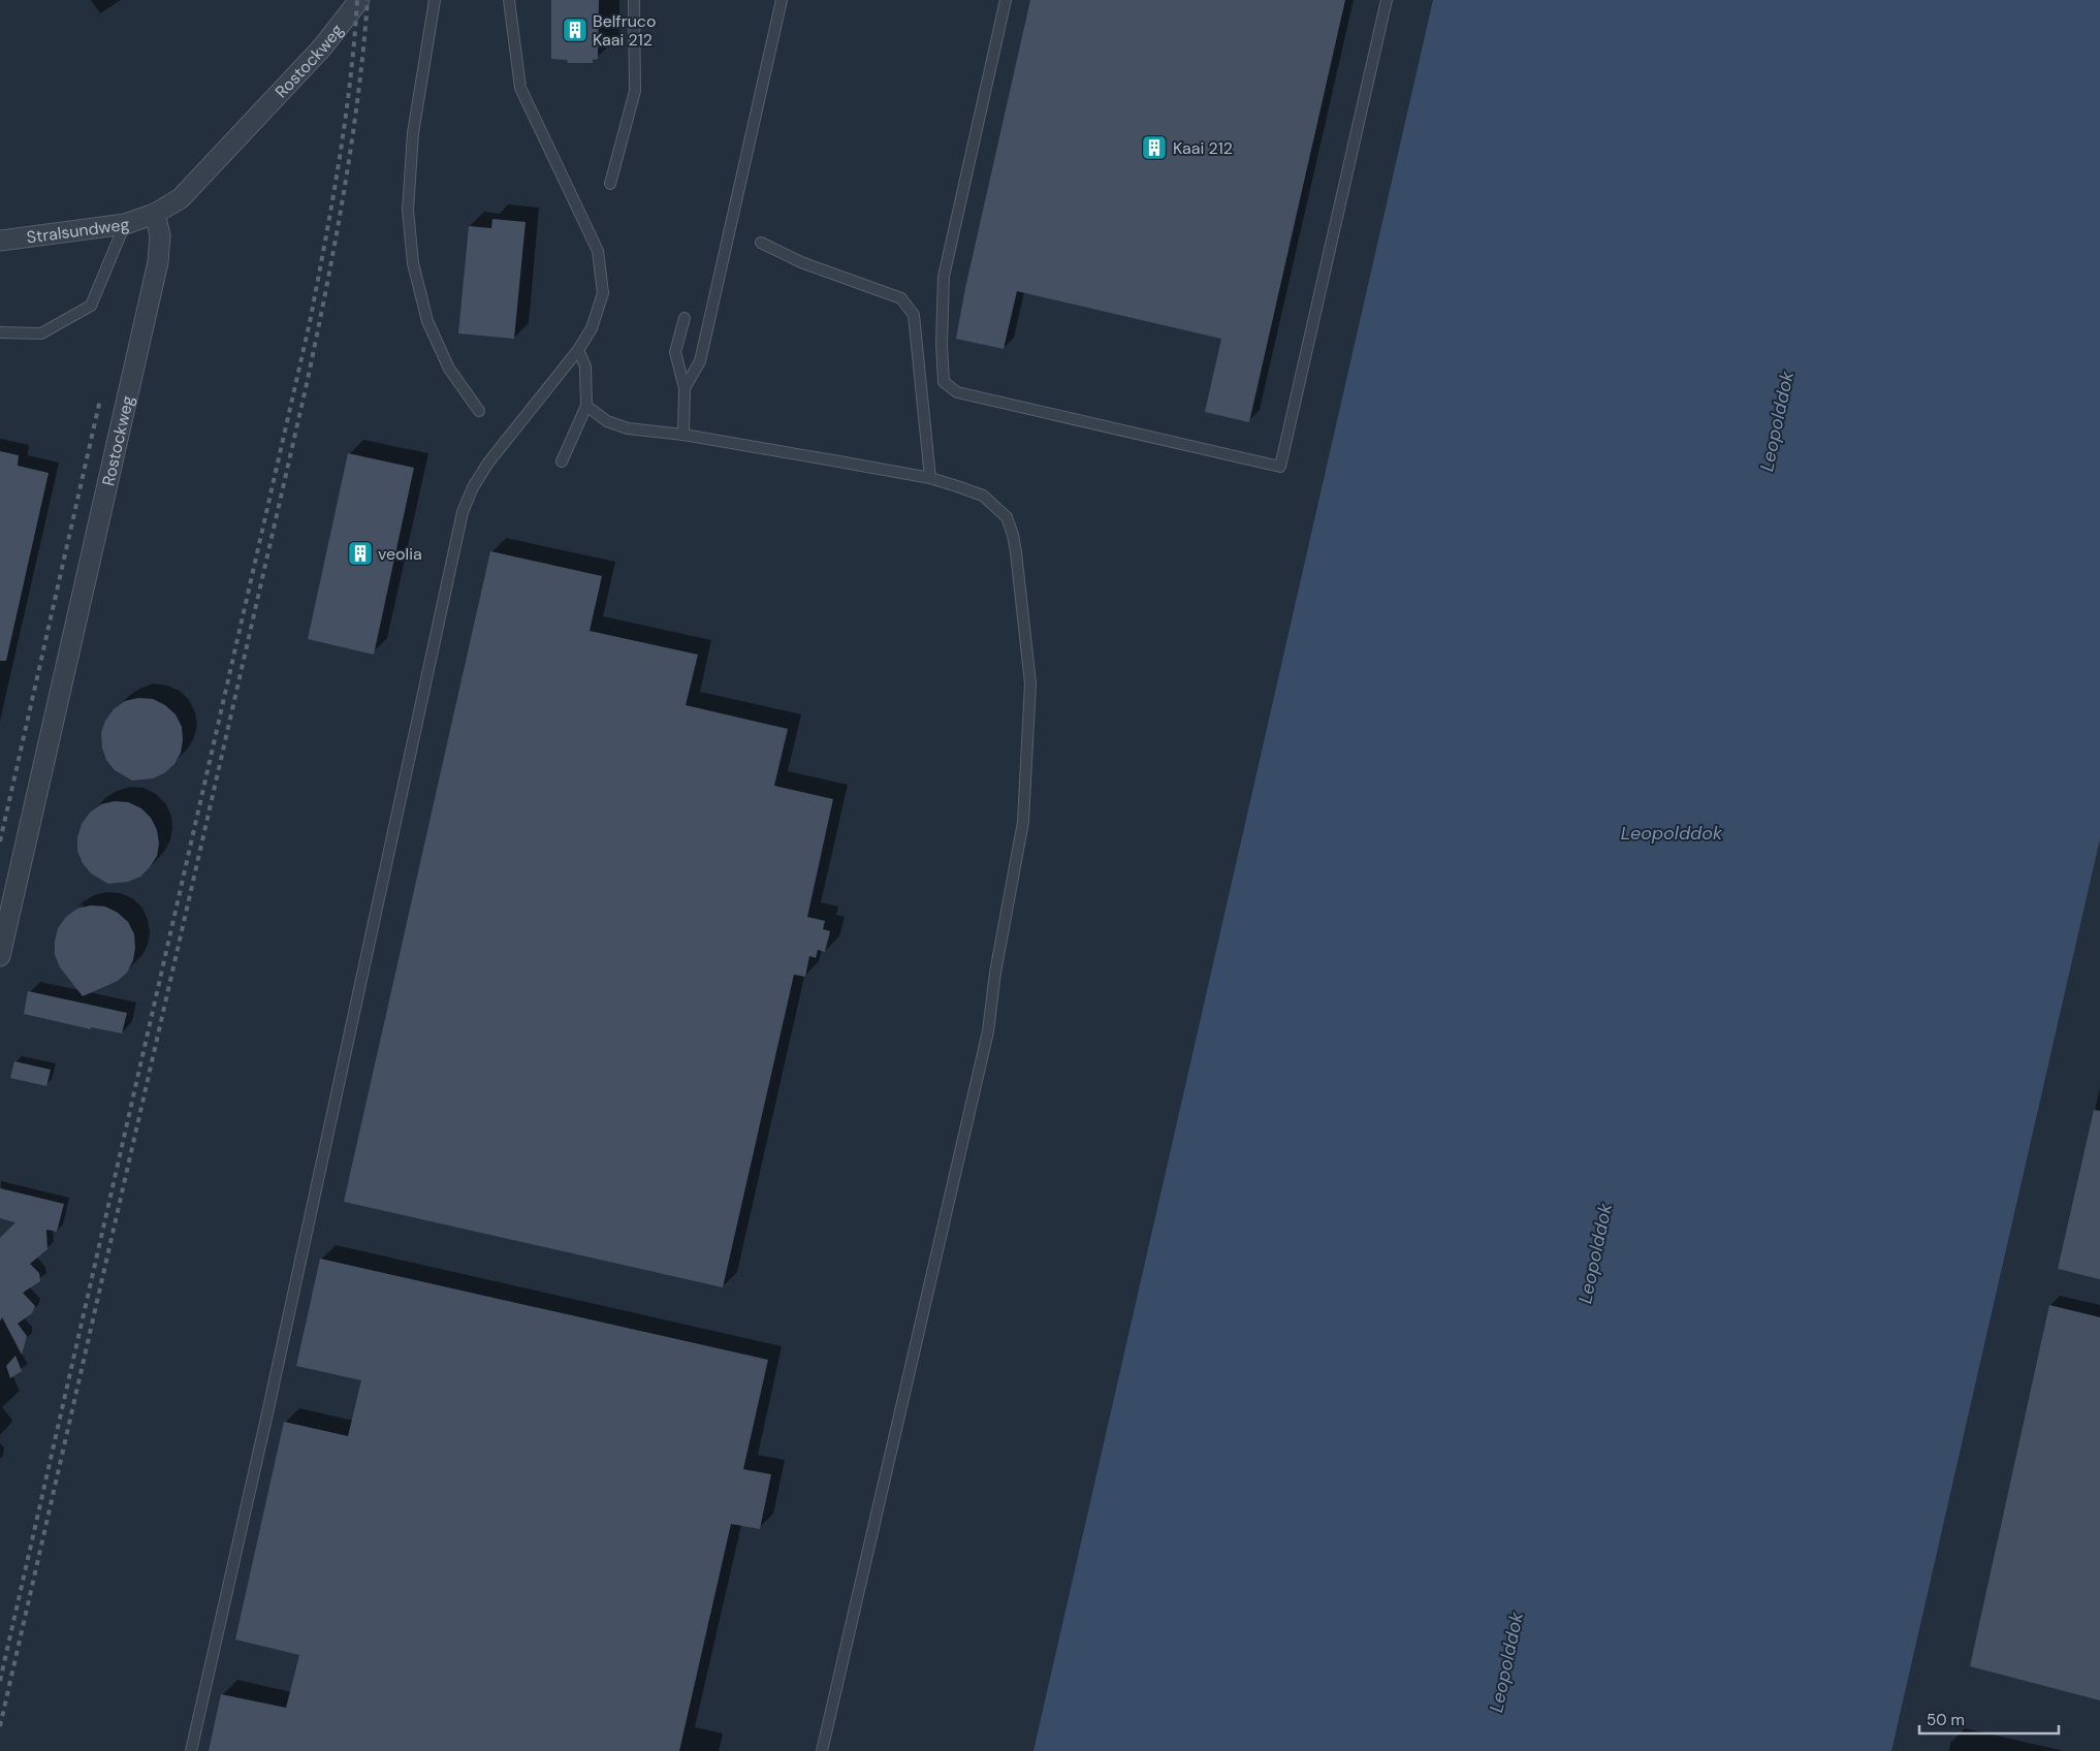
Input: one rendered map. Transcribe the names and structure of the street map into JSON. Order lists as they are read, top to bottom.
{
  "streets": {
    "street": ["Rostockweg", "Stralsundweg"]
  },
  "crossings": [
    ["Rostockweg", "Stralsundweg"]
  ],
  "water": ["Leopolddok"],
  "places": {
    "building": ["Belfruco Kaai 212", "Kaai 212", "veolia"]
  },
  "scale_bar": "50 m"
}
